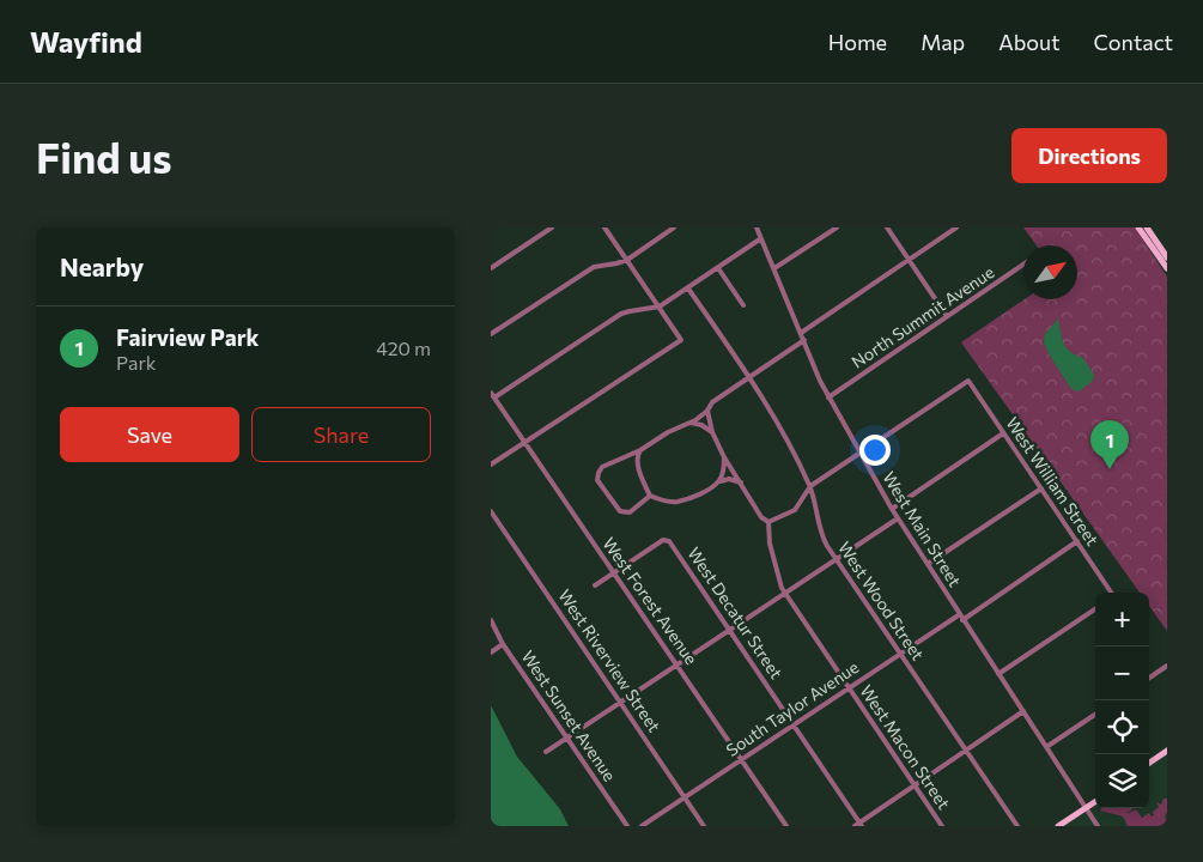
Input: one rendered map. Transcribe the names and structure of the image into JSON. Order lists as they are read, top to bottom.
{
  "streets": {
    "street": [
      "North Summit Avenue",
      "West William Street",
      "West Main Street",
      "West Forest Avenue",
      "West Wood Street",
      "West Decatur Street",
      "West Riverview Street",
      "South Taylor Avenue",
      "West Sunset Avenue",
      "West Macon Street"
    ]
  },
  "crossings": [
    ["North Summit Avenue", "West Main Street"],
    ["West William Street", "West Main Street"],
    ["West Main Street", "South Taylor Avenue"],
    ["West Forest Avenue", "West Decatur Street"],
    ["West Forest Avenue", "South Taylor Avenue"],
    ["West Wood Street", "South Taylor Avenue"],
    ["West Decatur Street", "South Taylor Avenue"],
    ["West Riverview Street", "South Taylor Avenue"],
    ["South Taylor Avenue", "West Macon Street"]
  ],
  "north": "top right",
  "page": {
    "header": "Wayfind",
    "nav": [
      "Home",
      "Map",
      "About",
      "Contact"
    ],
    "buttons": [
      "Directions",
      ["Save", "Share"]
    ],
    "title": "Find us",
    "heading": "Nearby",
    "list": [
      {
        "mark": "1",
        "name": "Fairview Park",
        "note": "Park",
        "value": "420 m"
      }
    ],
    "pins": "1",
    "map_buttons": ["+", "−"]
  }
}
